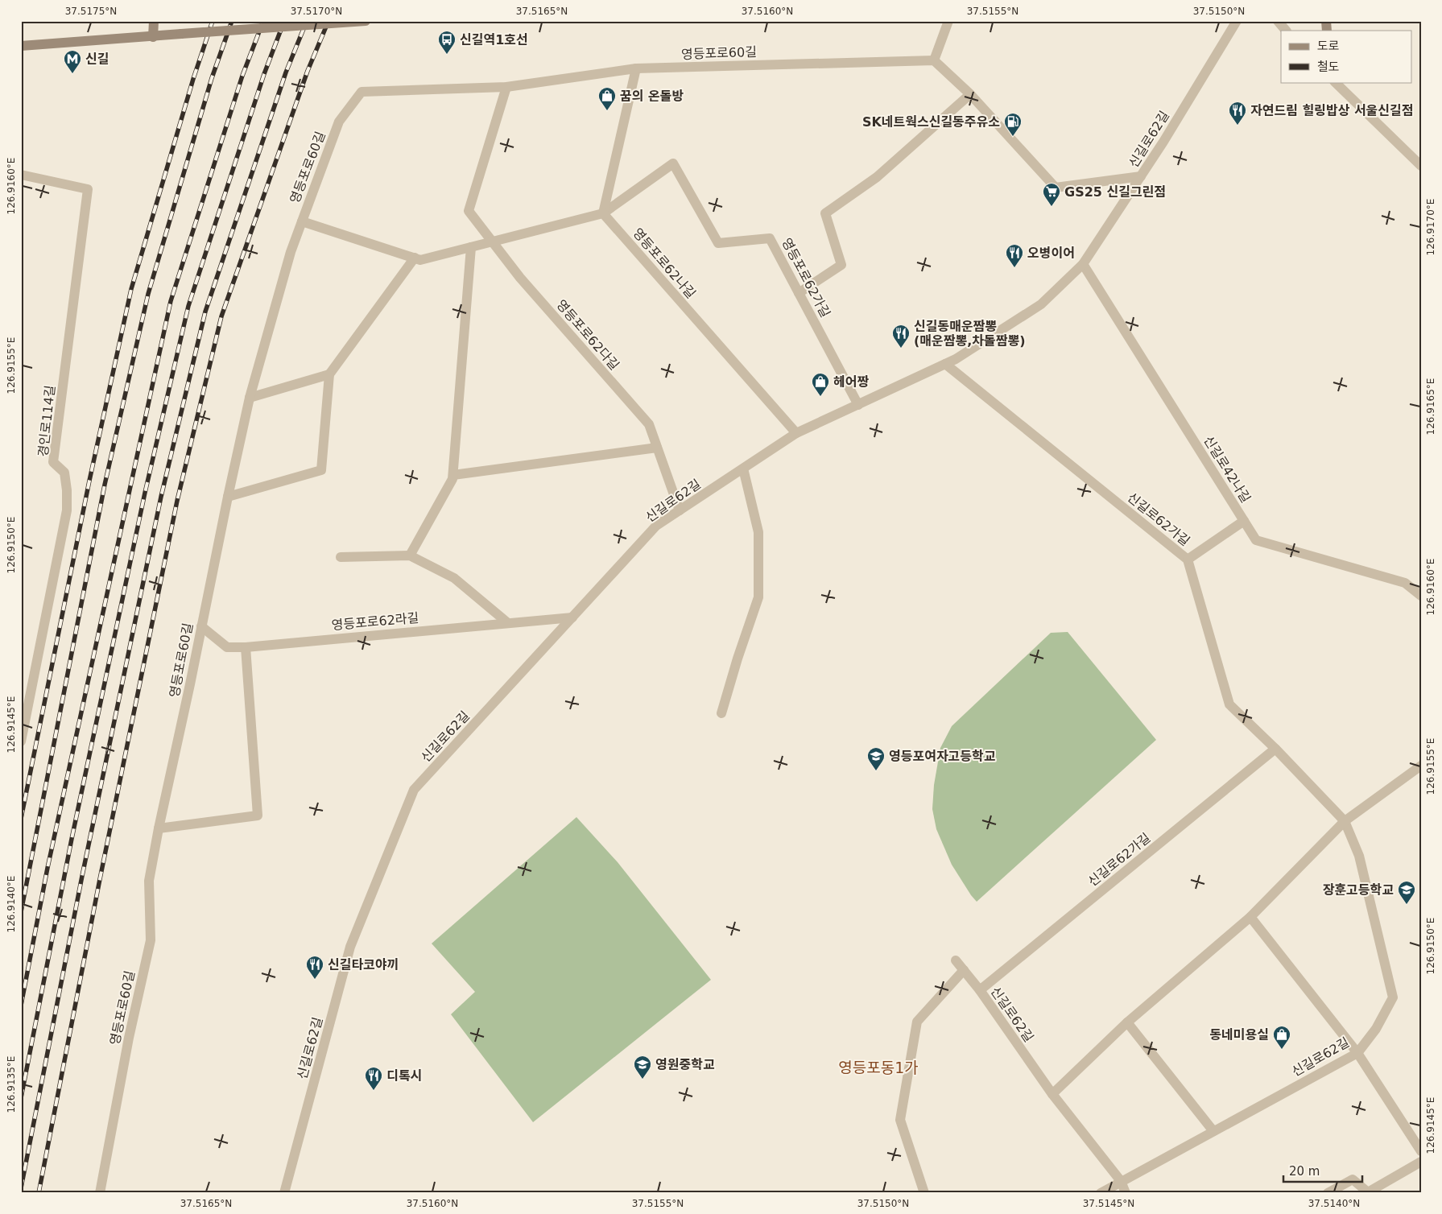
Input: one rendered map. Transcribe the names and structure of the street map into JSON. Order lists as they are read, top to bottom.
{
  "streets": {
    "street": [
      "영등포로60길",
      "신길로62길",
      "영등포로62나길",
      "영등포로62가길",
      "영등포로62다길",
      "경인로114길",
      "신길로42나길",
      "신길로62가길",
      "영등포로62라길"
    ]
  },
  "crossings": [
    ["영등포로60길", "영등포로62라길"],
    ["신길로62길", "영등포로62나길"],
    ["신길로62길", "영등포로62가길"],
    ["신길로62길", "영등포로62다길"],
    ["신길로62길", "신길로42나길"],
    ["신길로62길", "신길로62가길"],
    ["신길로62길", "영등포로62라길"],
    ["영등포로62나길", "영등포로62가길"]
  ],
  "districts": ["영등포동1가"],
  "places": {
    "bus stop": ["신길역1호선"],
    "metro station": ["신길"],
    "shop": ["꿈의 온돌방", "헤어짱", "동네미용실"],
    "restaurant": [
      "자연드림 힐링밥상 서울신길점",
      "오병이어",
      "신길동매운짬뽕 (매운짬뽕,차돌짬뽕)",
      "신길타코야끼",
      "디톡시"
    ],
    "fuel station": ["SK네트웍스신길동주유소"],
    "supermarket": ["GS25 신길그린점"],
    "school or university": ["영등포여자고등학교", "장훈고등학교", "영원중학교"]
  },
  "legend": ["도로", "철도"],
  "scale_bar": "20 m",
  "coordinates": [
    "37.5175°N",
    "37.5170°N",
    "37.5165°N",
    "37.5160°N",
    "37.5155°N",
    "37.5150°N",
    "126.9160°E",
    "126.9170°E",
    "126.9155°E",
    "126.9165°E",
    "126.9150°E",
    "126.9145°E",
    "126.9140°E",
    "126.9135°E",
    "37.5145°N",
    "37.5140°N"
  ]
}
